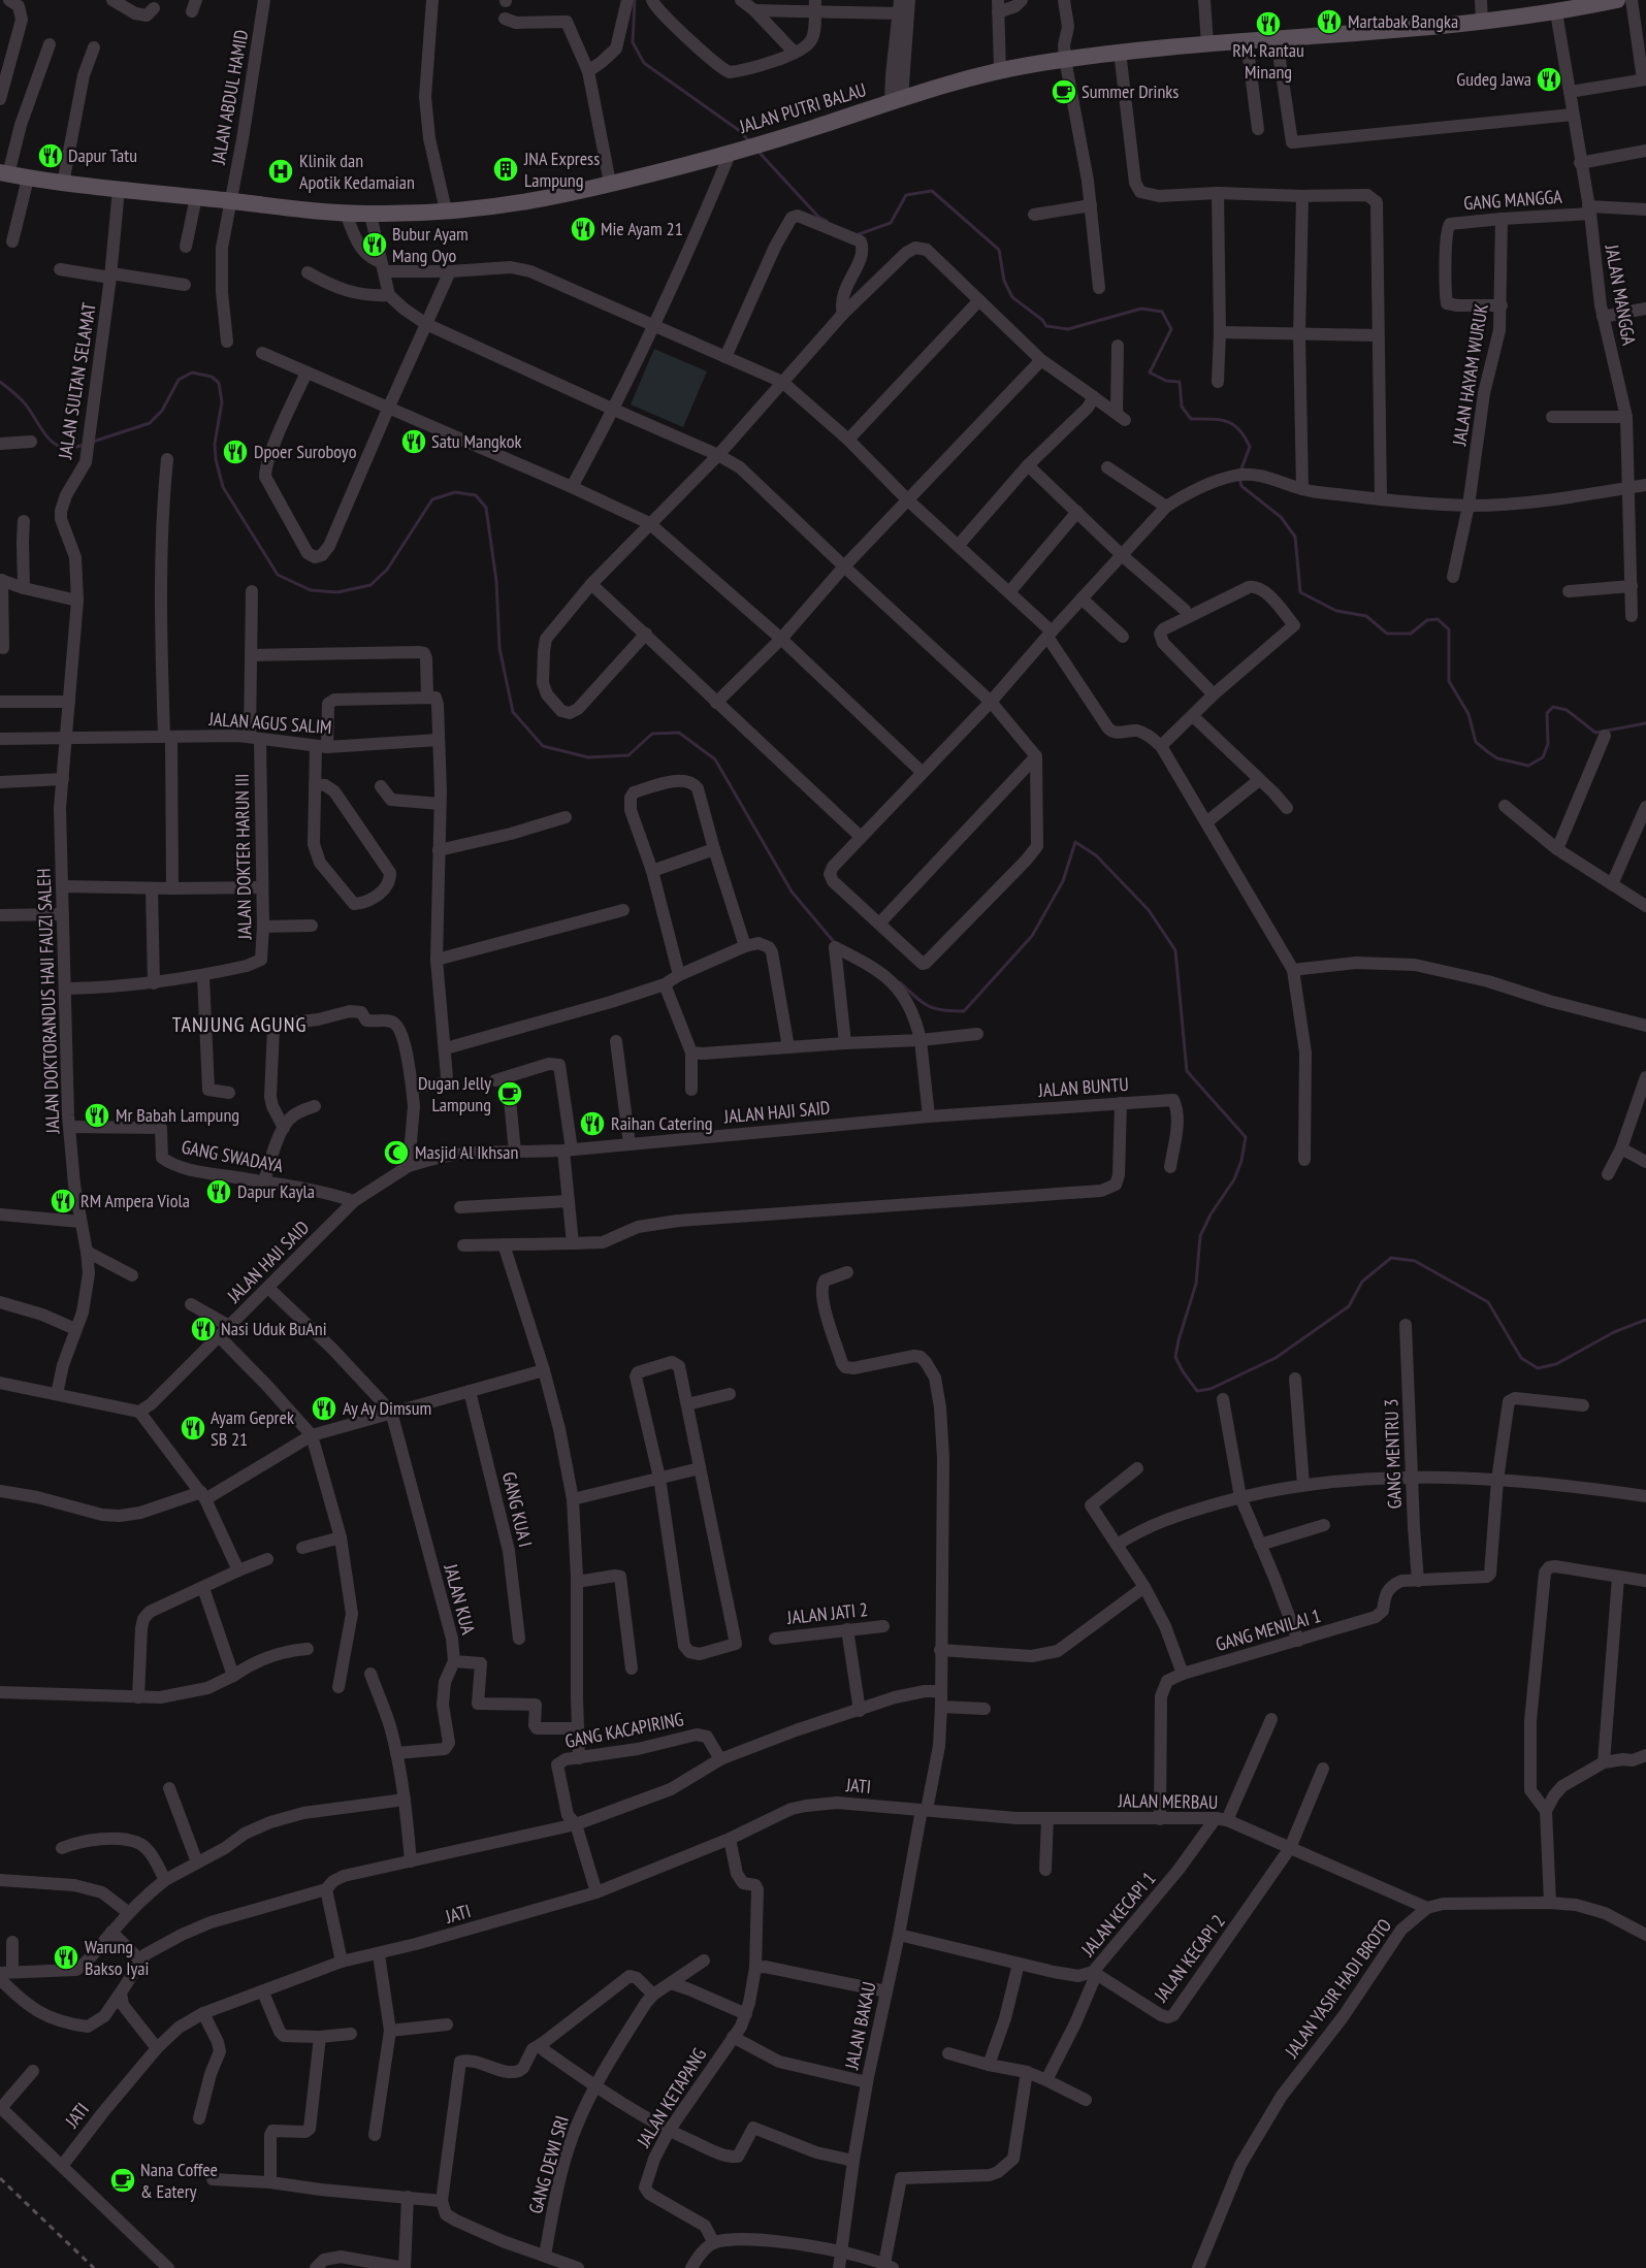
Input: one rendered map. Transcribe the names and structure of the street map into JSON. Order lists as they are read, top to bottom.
{
  "streets": {
    "main road": ["JALAN PUTRI BALAU"],
    "street": [
      "JALAN ABDUL HAMID",
      "GANG MANGGA",
      "JALAN MANGGA",
      "JALAN HAYAM WURUK",
      "JALAN SULTAN SELAMAT",
      "JALAN AGUS SALIM",
      "JALAN DOKTER HARUN III",
      "JALAN DOKTORANDUS HAJI FAUZI SALEH",
      "JALAN BUNTU",
      "JALAN HAJI SAID",
      "GANG SWADAYA",
      "GANG MENTRU 3",
      "GANG KUA I",
      "JALAN KUA",
      "JALAN JATI 2",
      "GANG MENILAI 1",
      "GANG KACAPIRING",
      "JATI",
      "JALAN MERBAU",
      "JALAN KECAPI 1",
      "JALAN KECAPI 2",
      "JALAN YASIR HADI BROTO",
      "JALAN BAKAU",
      "JALAN KETAPANG",
      "GANG DEWI SRI"
    ]
  },
  "crossings": [
    ["JALAN ABDUL HAMID", "JALAN PUTRI BALAU"],
    ["JALAN PUTRI BALAU", "JALAN MANGGA"],
    ["JALAN PUTRI BALAU", "JALAN SULTAN SELAMAT"],
    ["GANG MANGGA", "JALAN MANGGA"],
    ["GANG MANGGA", "JALAN HAYAM WURUK"],
    ["JALAN SULTAN SELAMAT", "JALAN DOKTORANDUS HAJI FAUZI SALEH"],
    ["JALAN AGUS SALIM", "JALAN DOKTER HARUN III"],
    ["JALAN AGUS SALIM", "JALAN DOKTORANDUS HAJI FAUZI SALEH"],
    ["JALAN DOKTER HARUN III", "JALAN DOKTORANDUS HAJI FAUZI SALEH"],
    ["JALAN DOKTORANDUS HAJI FAUZI SALEH", "GANG SWADAYA"],
    ["JALAN BUNTU", "JALAN HAJI SAID"],
    ["JALAN HAJI SAID", "GANG SWADAYA"],
    ["GANG MENTRU 3", "GANG MENILAI 1"],
    ["JALAN KUA", "GANG KACAPIRING"],
    ["GANG MENILAI 1", "JALAN MERBAU"],
    ["JATI", "JALAN MERBAU"],
    ["JATI", "JALAN BAKAU"],
    ["JATI", "JALAN KETAPANG"],
    ["JALAN MERBAU", "JALAN KECAPI 1"],
    ["JALAN MERBAU", "JALAN KECAPI 2"],
    ["JALAN MERBAU", "JALAN YASIR HADI BROTO"],
    ["JALAN MERBAU", "JALAN BAKAU"],
    ["JALAN KECAPI 1", "JALAN KECAPI 2"],
    ["JALAN KECAPI 1", "JALAN BAKAU"]
  ],
  "districts": ["TANJUNG AGUNG"],
  "places": {
    "restaurant": [
      "Martabak Bangka",
      "RM. Rantau Minang",
      "Gudeg Jawa",
      "Dapur Tatu",
      "Mie Ayam 21",
      "Bubur Ayam Mang Oyo",
      "Satu Mangkok",
      "Dpoer Suroboyo",
      "Mr Babah Lampung",
      "Raihan Catering",
      "Dapur Kayla",
      "RM Ampera Viola",
      "Nasi Uduk BuAni",
      "Ay Ay Dimsum",
      "Ayam Geprek SB 21",
      "Warung Bakso Iyai"
    ],
    "cafe": ["Summer Drinks", "Dugan Jelly Lampung", "Nana Coffee & Eatery"],
    "building": ["JNA Express Lampung"],
    "hospital": ["Klinik dan Apotik Kedamaian"],
    "mosque": ["Masjid Al Ikhsan"]
  }
}
